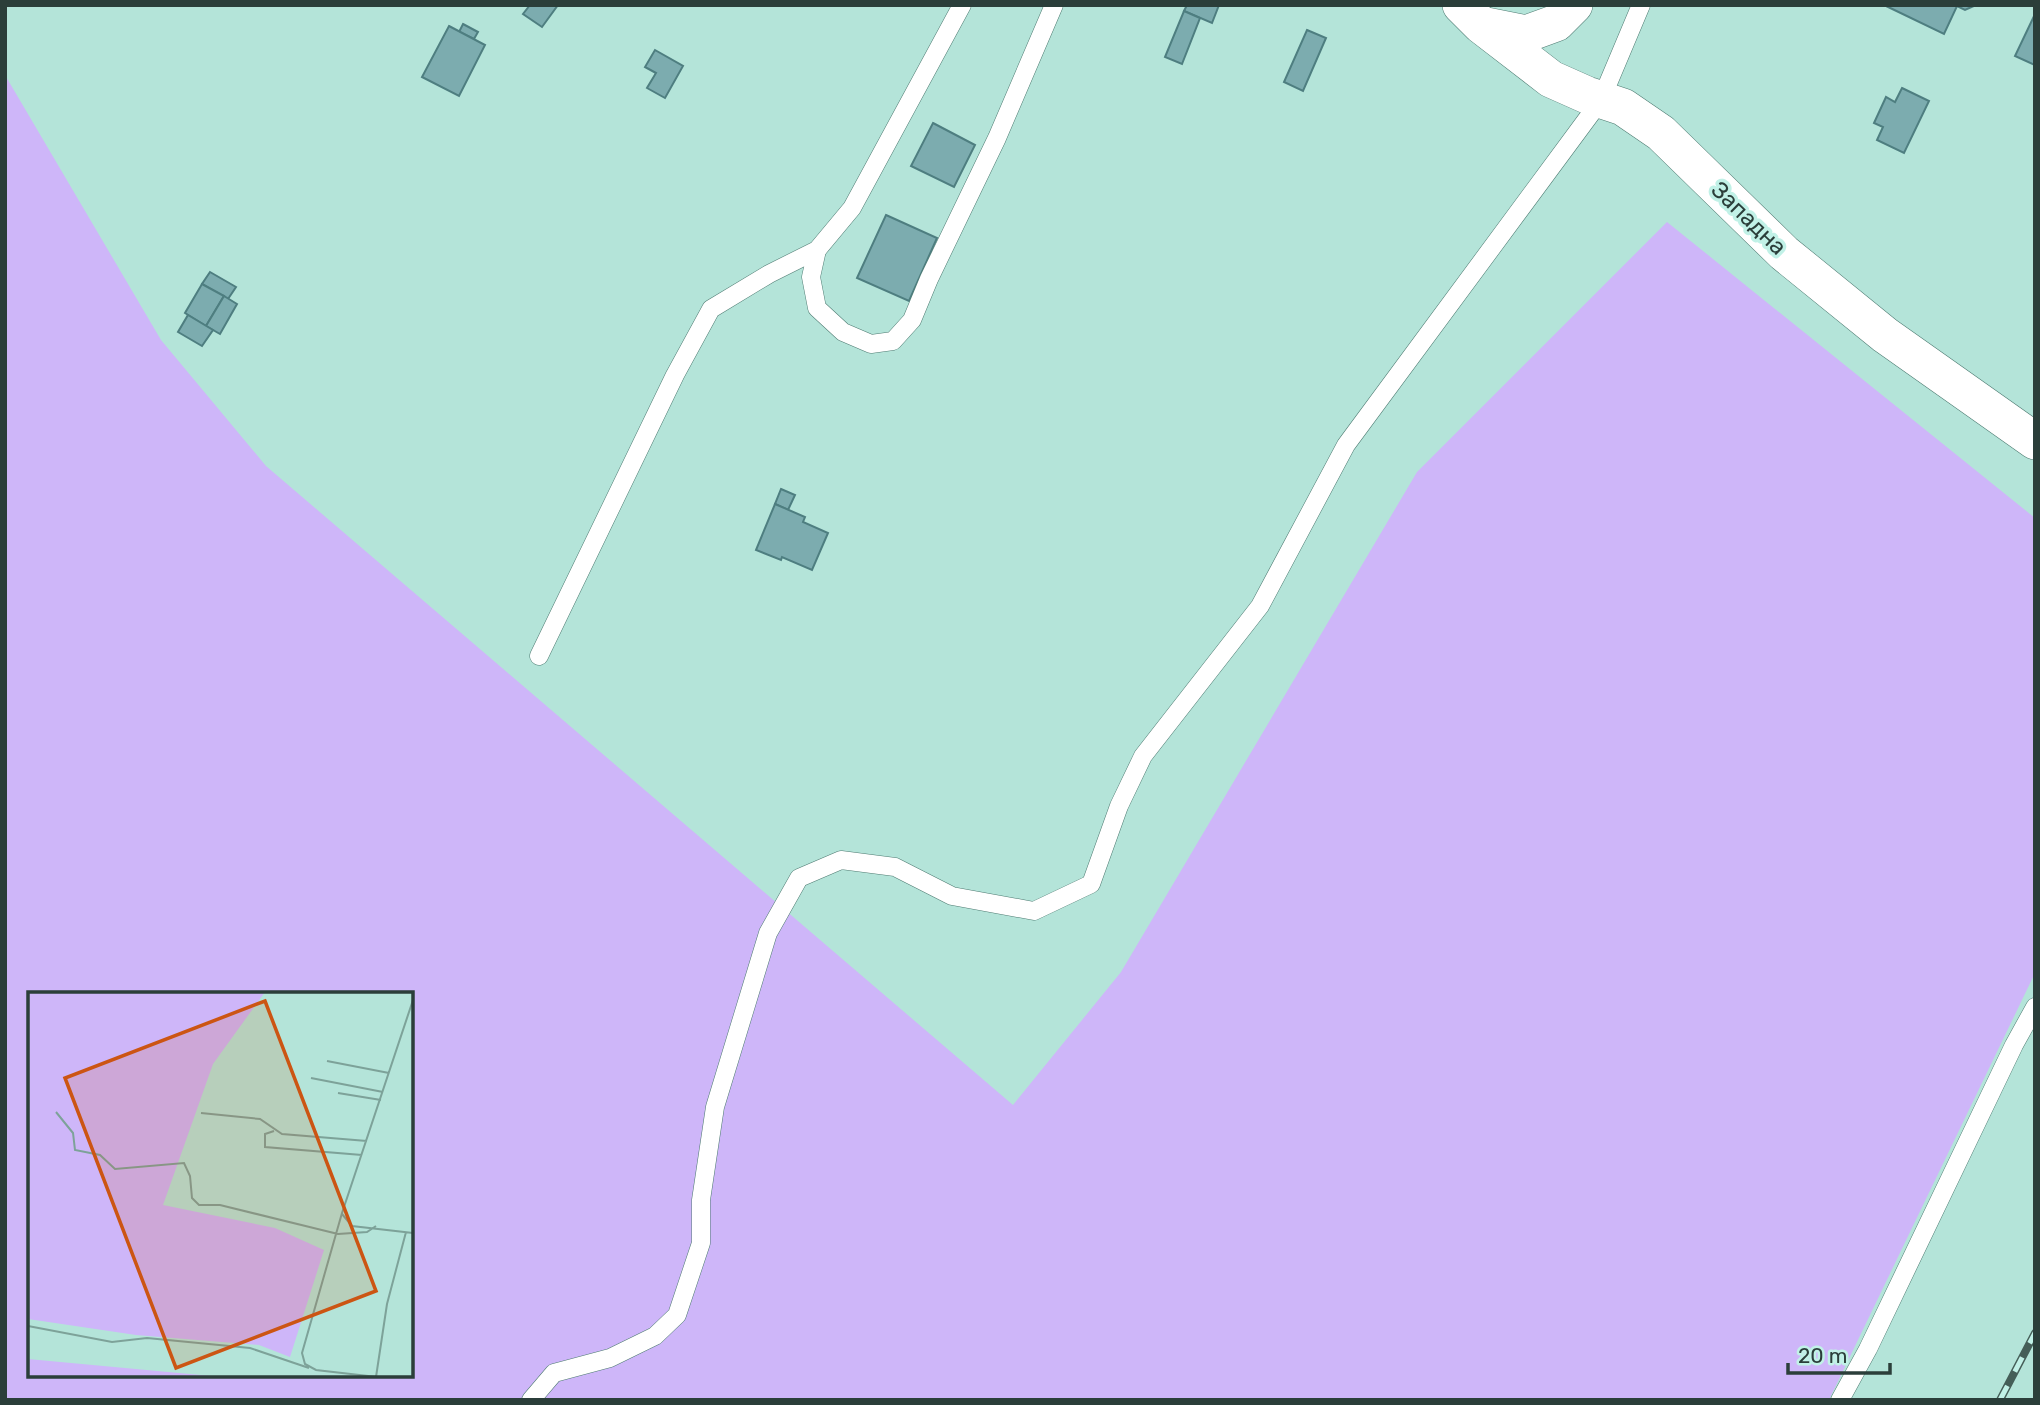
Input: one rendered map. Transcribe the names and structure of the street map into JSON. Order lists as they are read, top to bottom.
{
  "streets": {
    "street": ["Западна"]
  },
  "scale_bar": "20 m"
}
